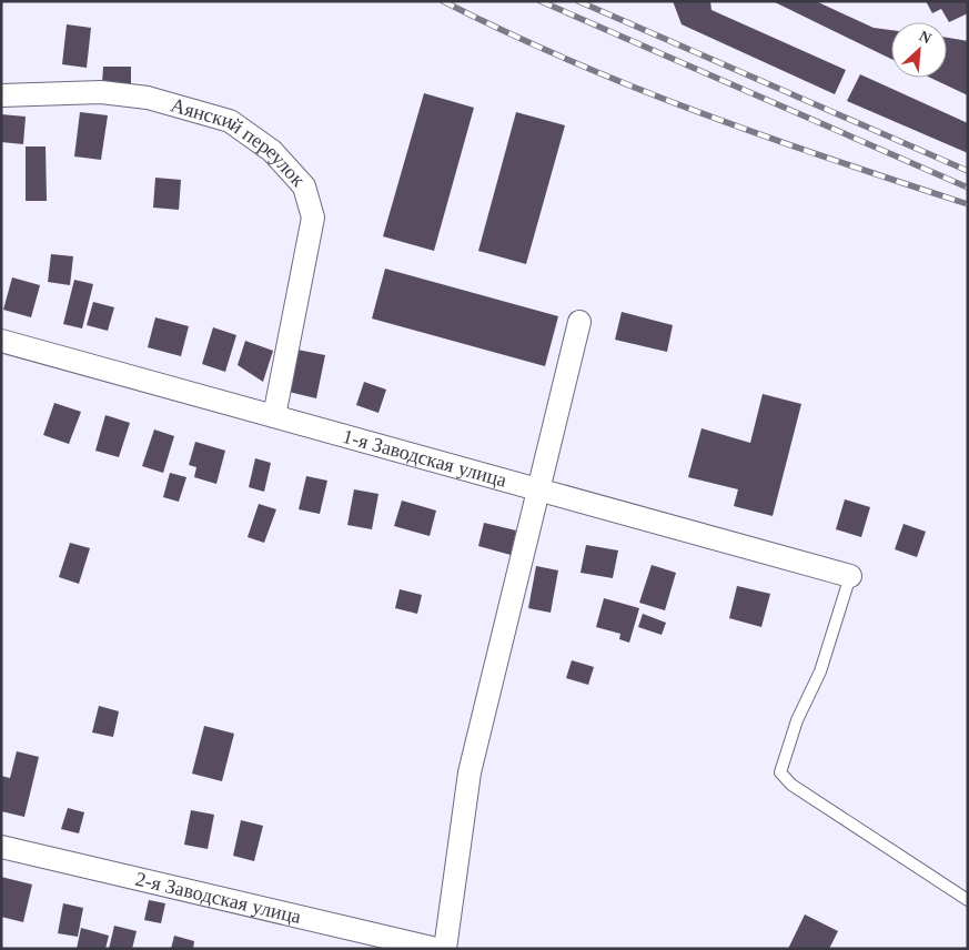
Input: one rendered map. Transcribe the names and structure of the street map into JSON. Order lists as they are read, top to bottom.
{
  "streets": {
    "street": ["Аянский переулок", "1-я Заводская улица", "2-я Заводская улица"]
  },
  "crossings": [
    ["Аянский переулок", "1-я Заводская улица"]
  ],
  "north": "top right"
}
